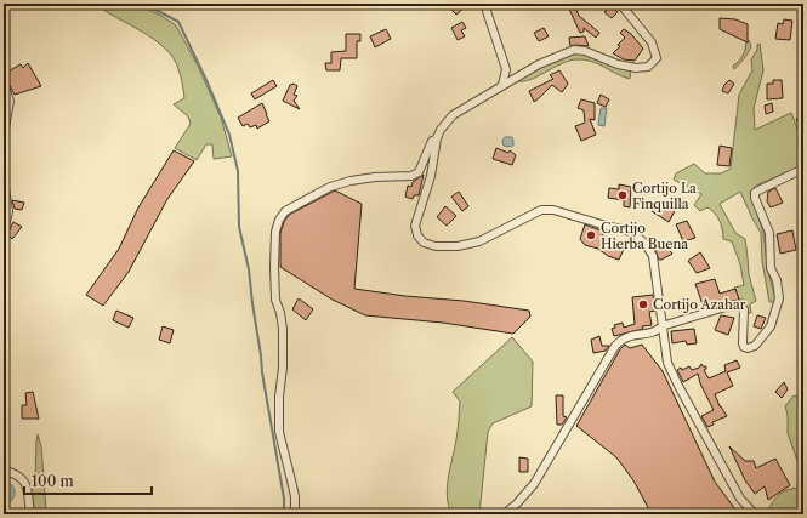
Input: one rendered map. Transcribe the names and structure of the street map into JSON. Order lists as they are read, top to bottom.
{
  "places": ["Cortijo La Finquilla", "Cortijo Hierba Buena", "Cortijo Azahar"],
  "scale_bar": "100 m"
}
